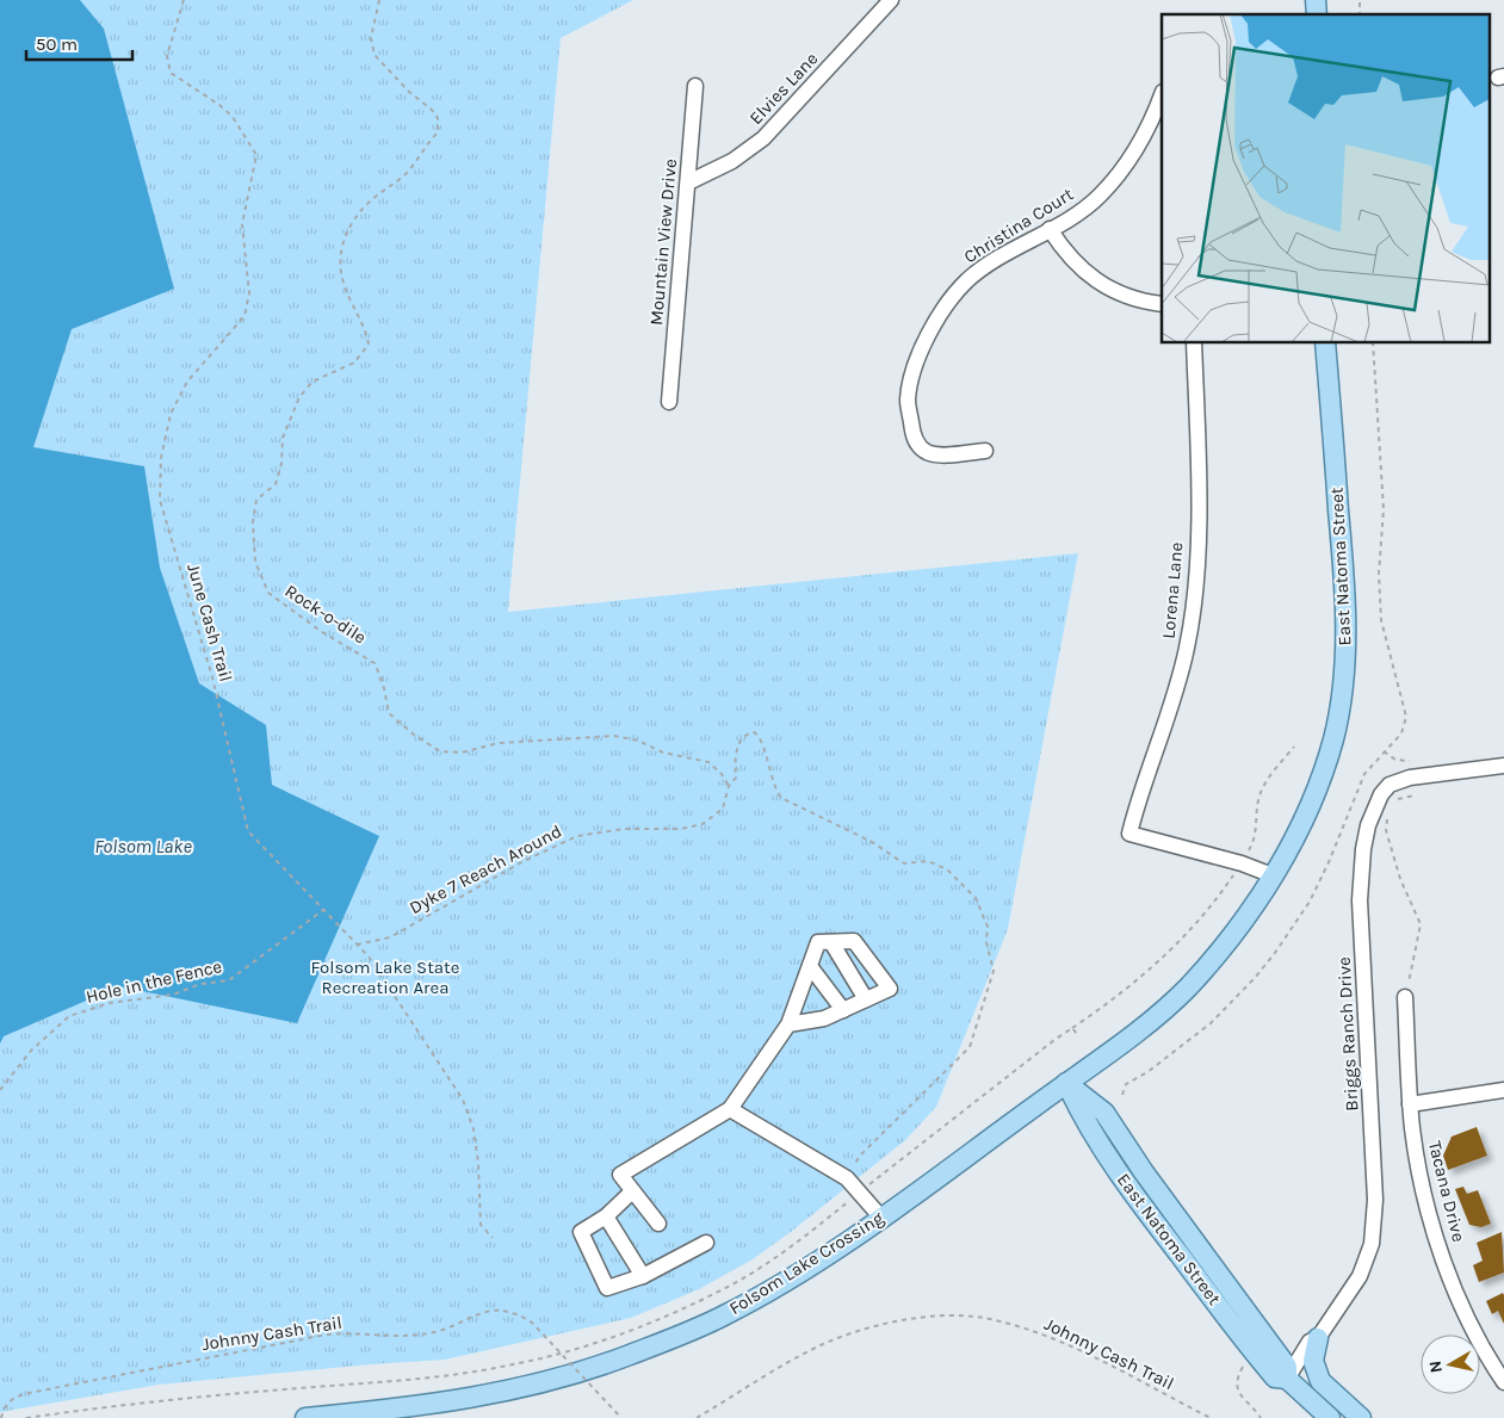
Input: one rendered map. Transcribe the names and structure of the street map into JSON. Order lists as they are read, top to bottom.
{
  "streets": {
    "main road": ["East Natoma Street", "Folsom Lake Crossing"],
    "street": [
      "Elvies Lane",
      "Christina Court",
      "Mountain View Drive",
      "Lorena Lane",
      "Briggs Ranch Drive",
      "Tacana Drive"
    ],
    "path": [
      "Rock-o-dile",
      "June Cash Trail",
      "Dyke 7 Reach Around",
      "Hole in the Fence",
      "Johnny Cash Trail"
    ]
  },
  "crossings": [
    ["Elvies Lane", "Mountain View Drive"],
    ["East Natoma Street", "Briggs Ranch Drive"],
    ["East Natoma Street", "Folsom Lake Crossing"],
    ["Rock-o-dile", "Dyke 7 Reach Around"],
    ["June Cash Trail", "Dyke 7 Reach Around"],
    ["June Cash Trail", "Hole in the Fence"]
  ],
  "water": ["Folsom Lake"],
  "parks": ["Folsom Lake State Recreation Area"],
  "scale_bar": "50 m",
  "north": "left"
}
